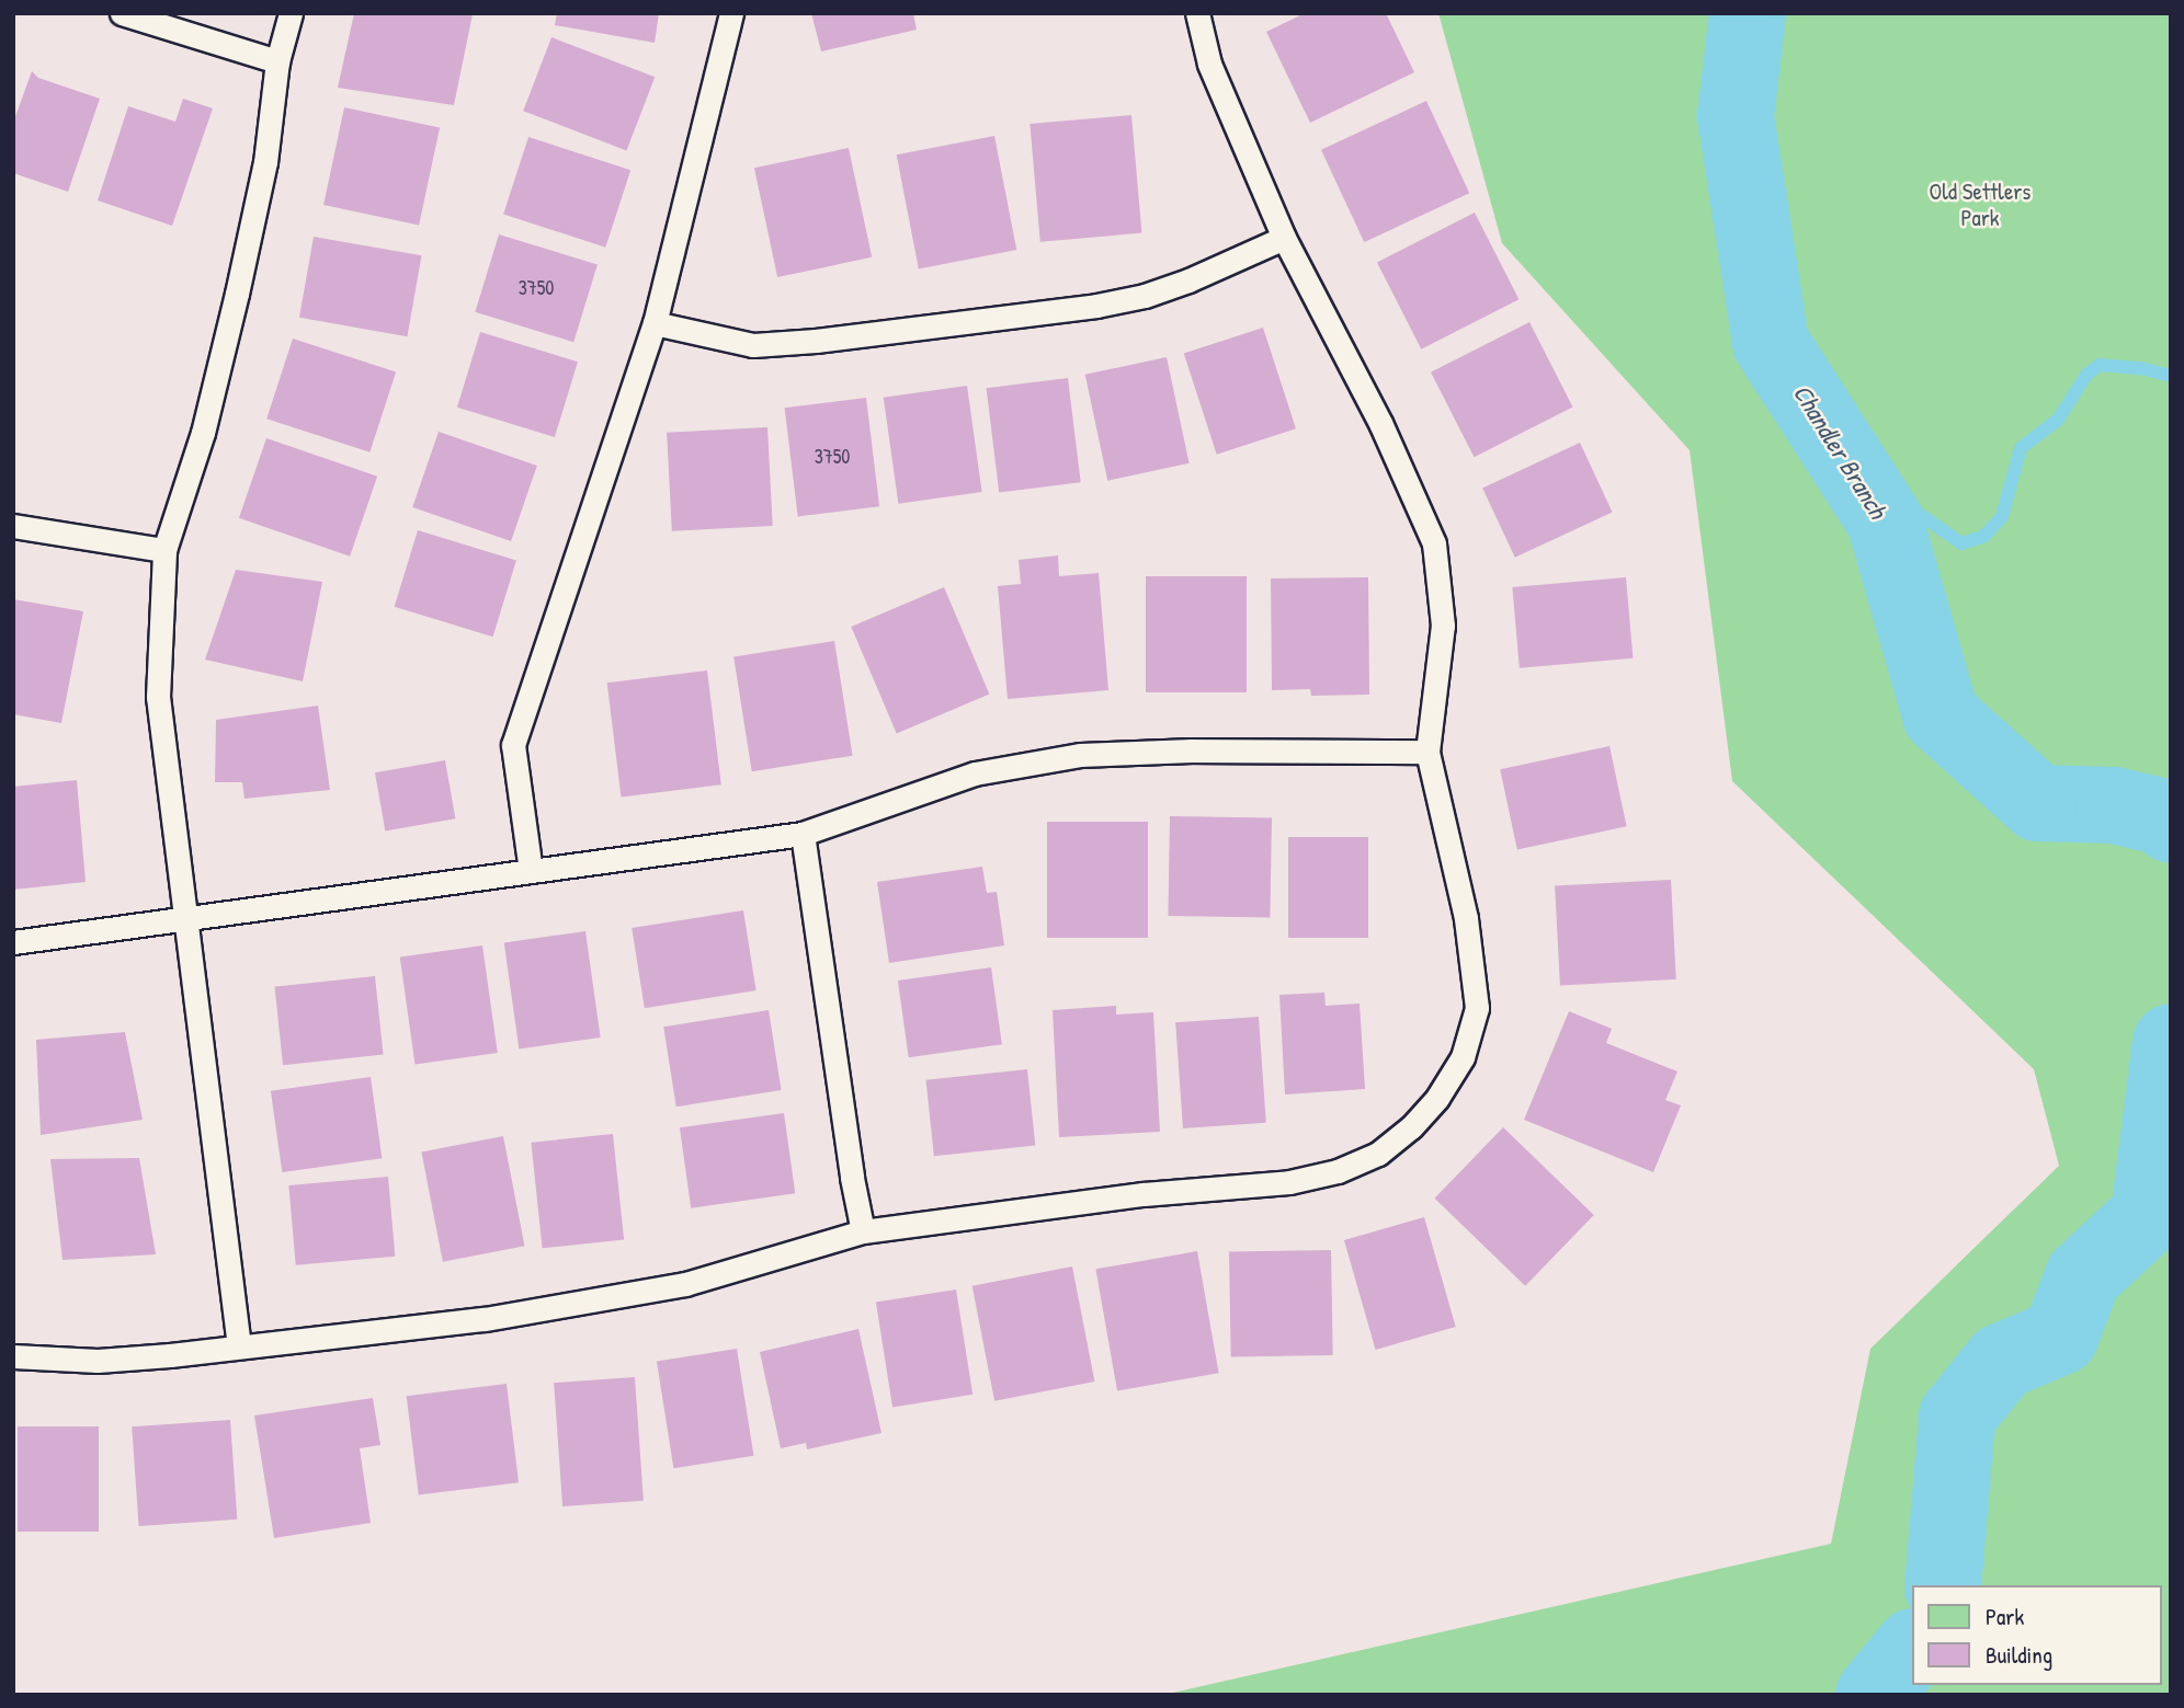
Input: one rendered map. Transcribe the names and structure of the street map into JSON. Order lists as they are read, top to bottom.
{
  "water": ["Chandler Branch"],
  "parks": ["Old Settlers Park"],
  "house_numbers": ["3750", "3750"],
  "legend": ["Park", "Building"]
}
